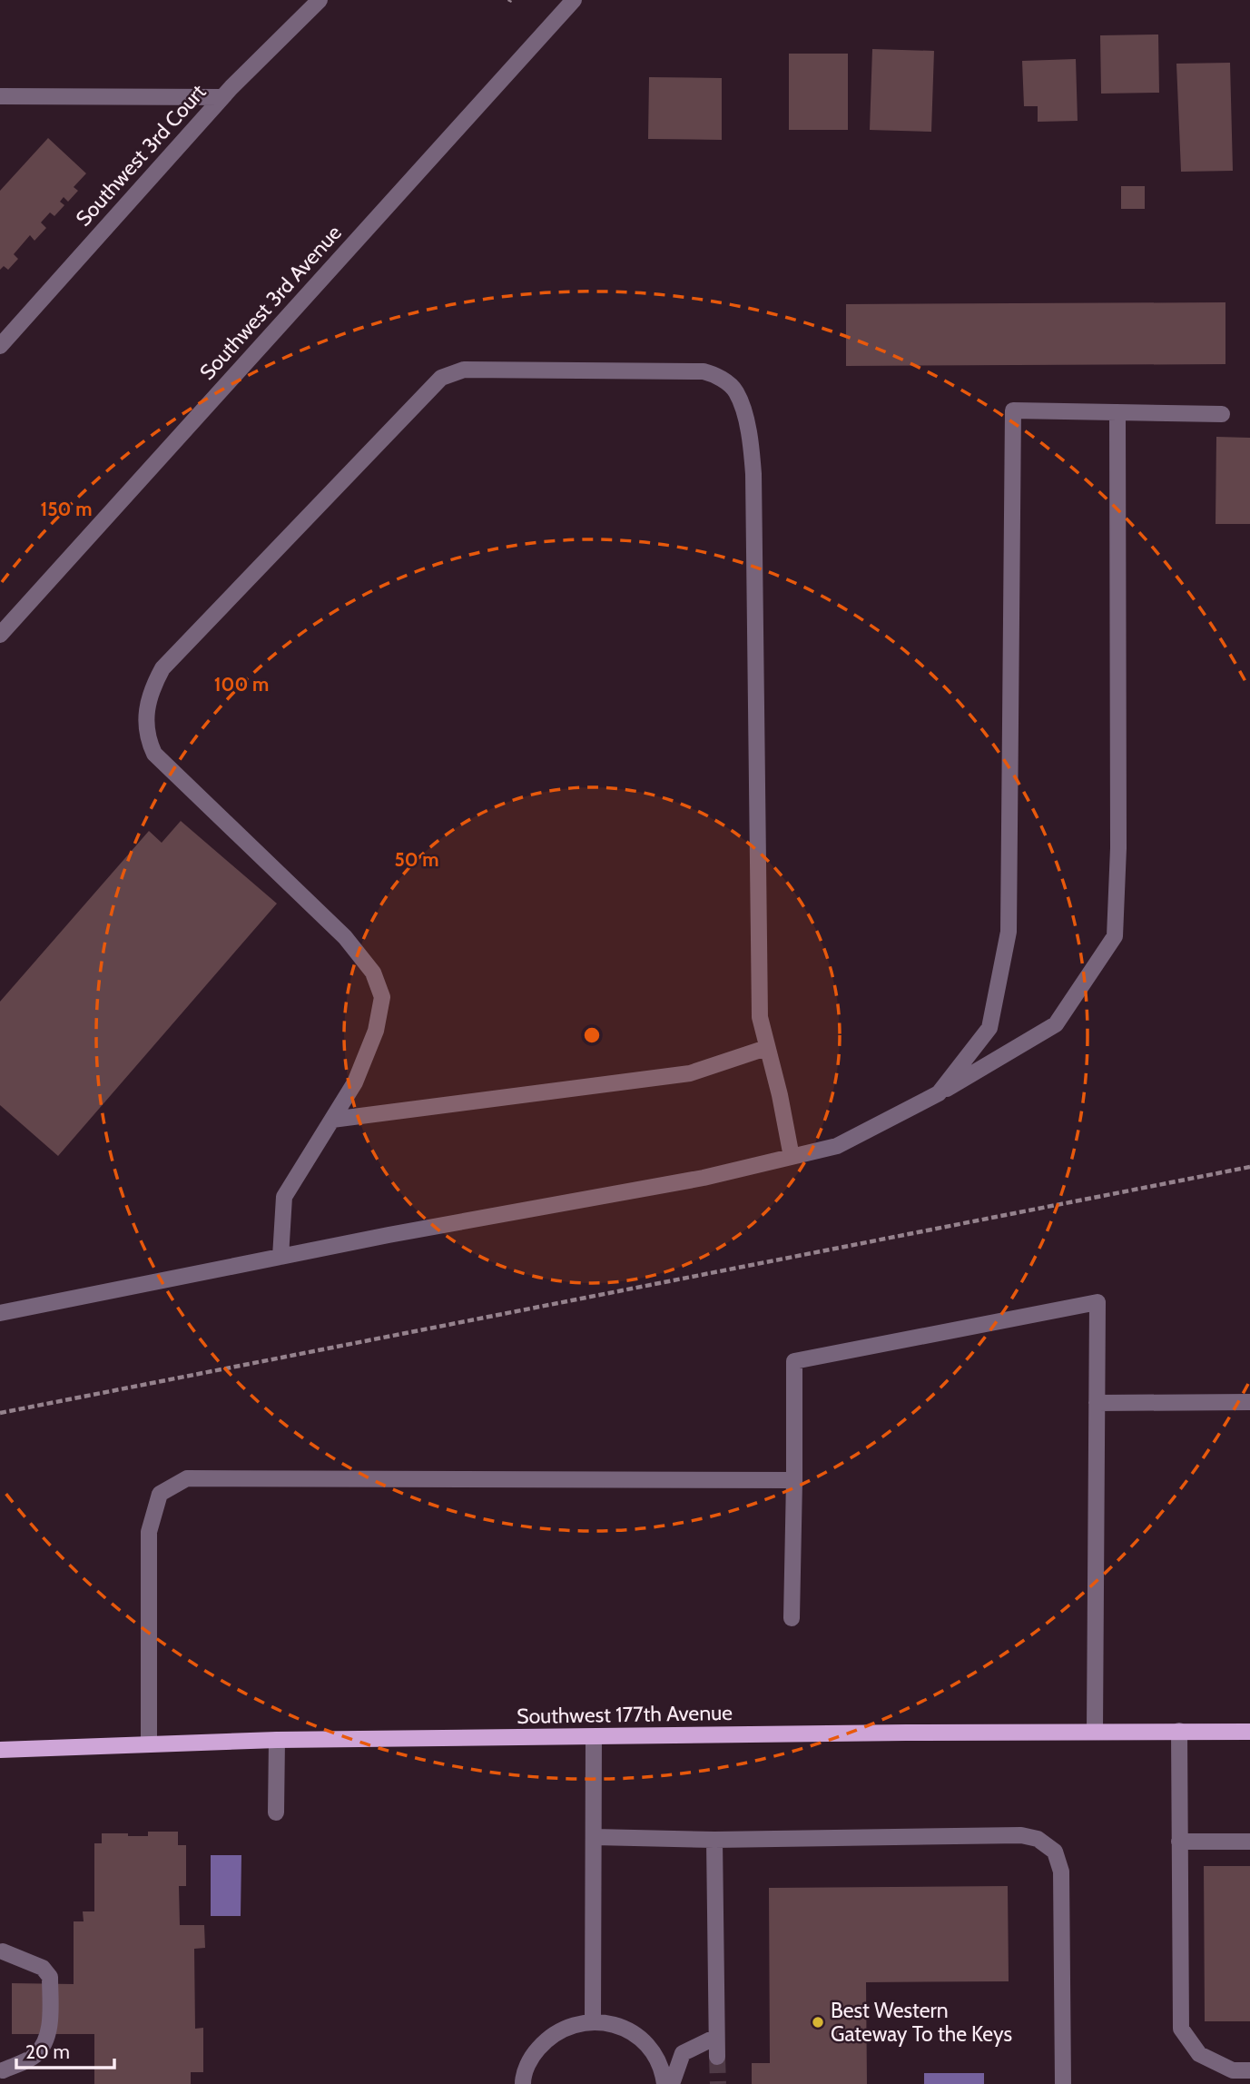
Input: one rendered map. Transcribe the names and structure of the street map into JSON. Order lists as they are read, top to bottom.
{
  "streets": {
    "main road": ["Southwest 177th Avenue"],
    "street": ["Southwest 3rd Court", "Southwest 3rd Avenue"]
  },
  "places": ["Best Western Gateway To the Keys"],
  "scale_bar": "20 m",
  "rings": ["150 m", "100 m", "50 m"]
}
